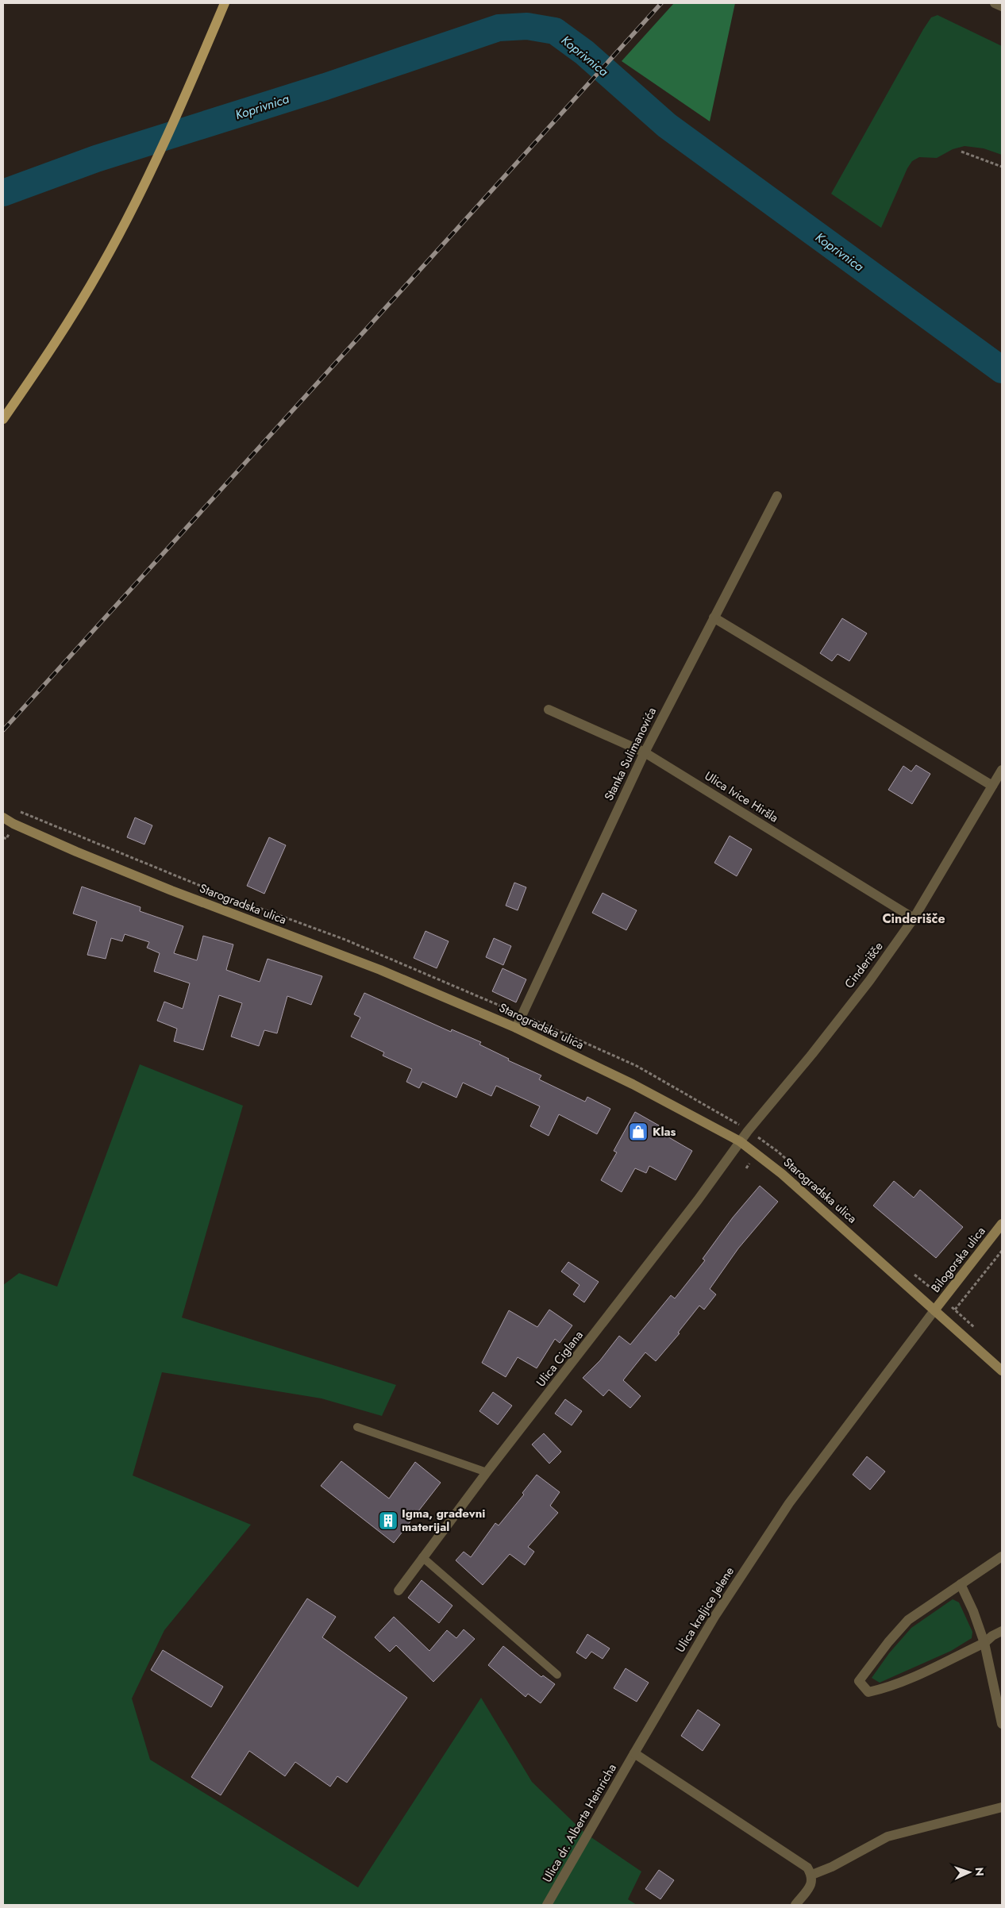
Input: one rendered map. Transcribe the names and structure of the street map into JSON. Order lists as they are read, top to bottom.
{
  "streets": {
    "main road": ["Starogradska ulica", "Bilogorska ulica"],
    "street": [
      "Stanka Sulimanovića",
      "Ulica Ivice Hiršla",
      "Cinderišče",
      "Ulica Ciglana",
      "Ulica kraljice Jelene",
      "Ulica dr. Alberta Heinricha"
    ]
  },
  "crossings": [
    ["Stanka Sulimanovića", "Ulica Ivice Hiršla"],
    ["Stanka Sulimanovića", "Starogradska ulica"],
    ["Ulica Ivice Hiršla", "Cinderišče"],
    ["Starogradska ulica", "Cinderišče"],
    ["Starogradska ulica", "Bilogorska ulica"],
    ["Starogradska ulica", "Ulica Ciglana"],
    ["Starogradska ulica", "Ulica kraljice Jelene"],
    ["Cinderišče", "Ulica Ciglana"],
    ["Bilogorska ulica", "Ulica kraljice Jelene"],
    ["Ulica kraljice Jelene", "Ulica dr. Alberta Heinricha"]
  ],
  "districts": ["Cinderišče"],
  "water": ["Koprivnica"],
  "places": {
    "shop": ["Klas"],
    "building": ["Igma, građevni materijal"]
  },
  "north": "right"
}
